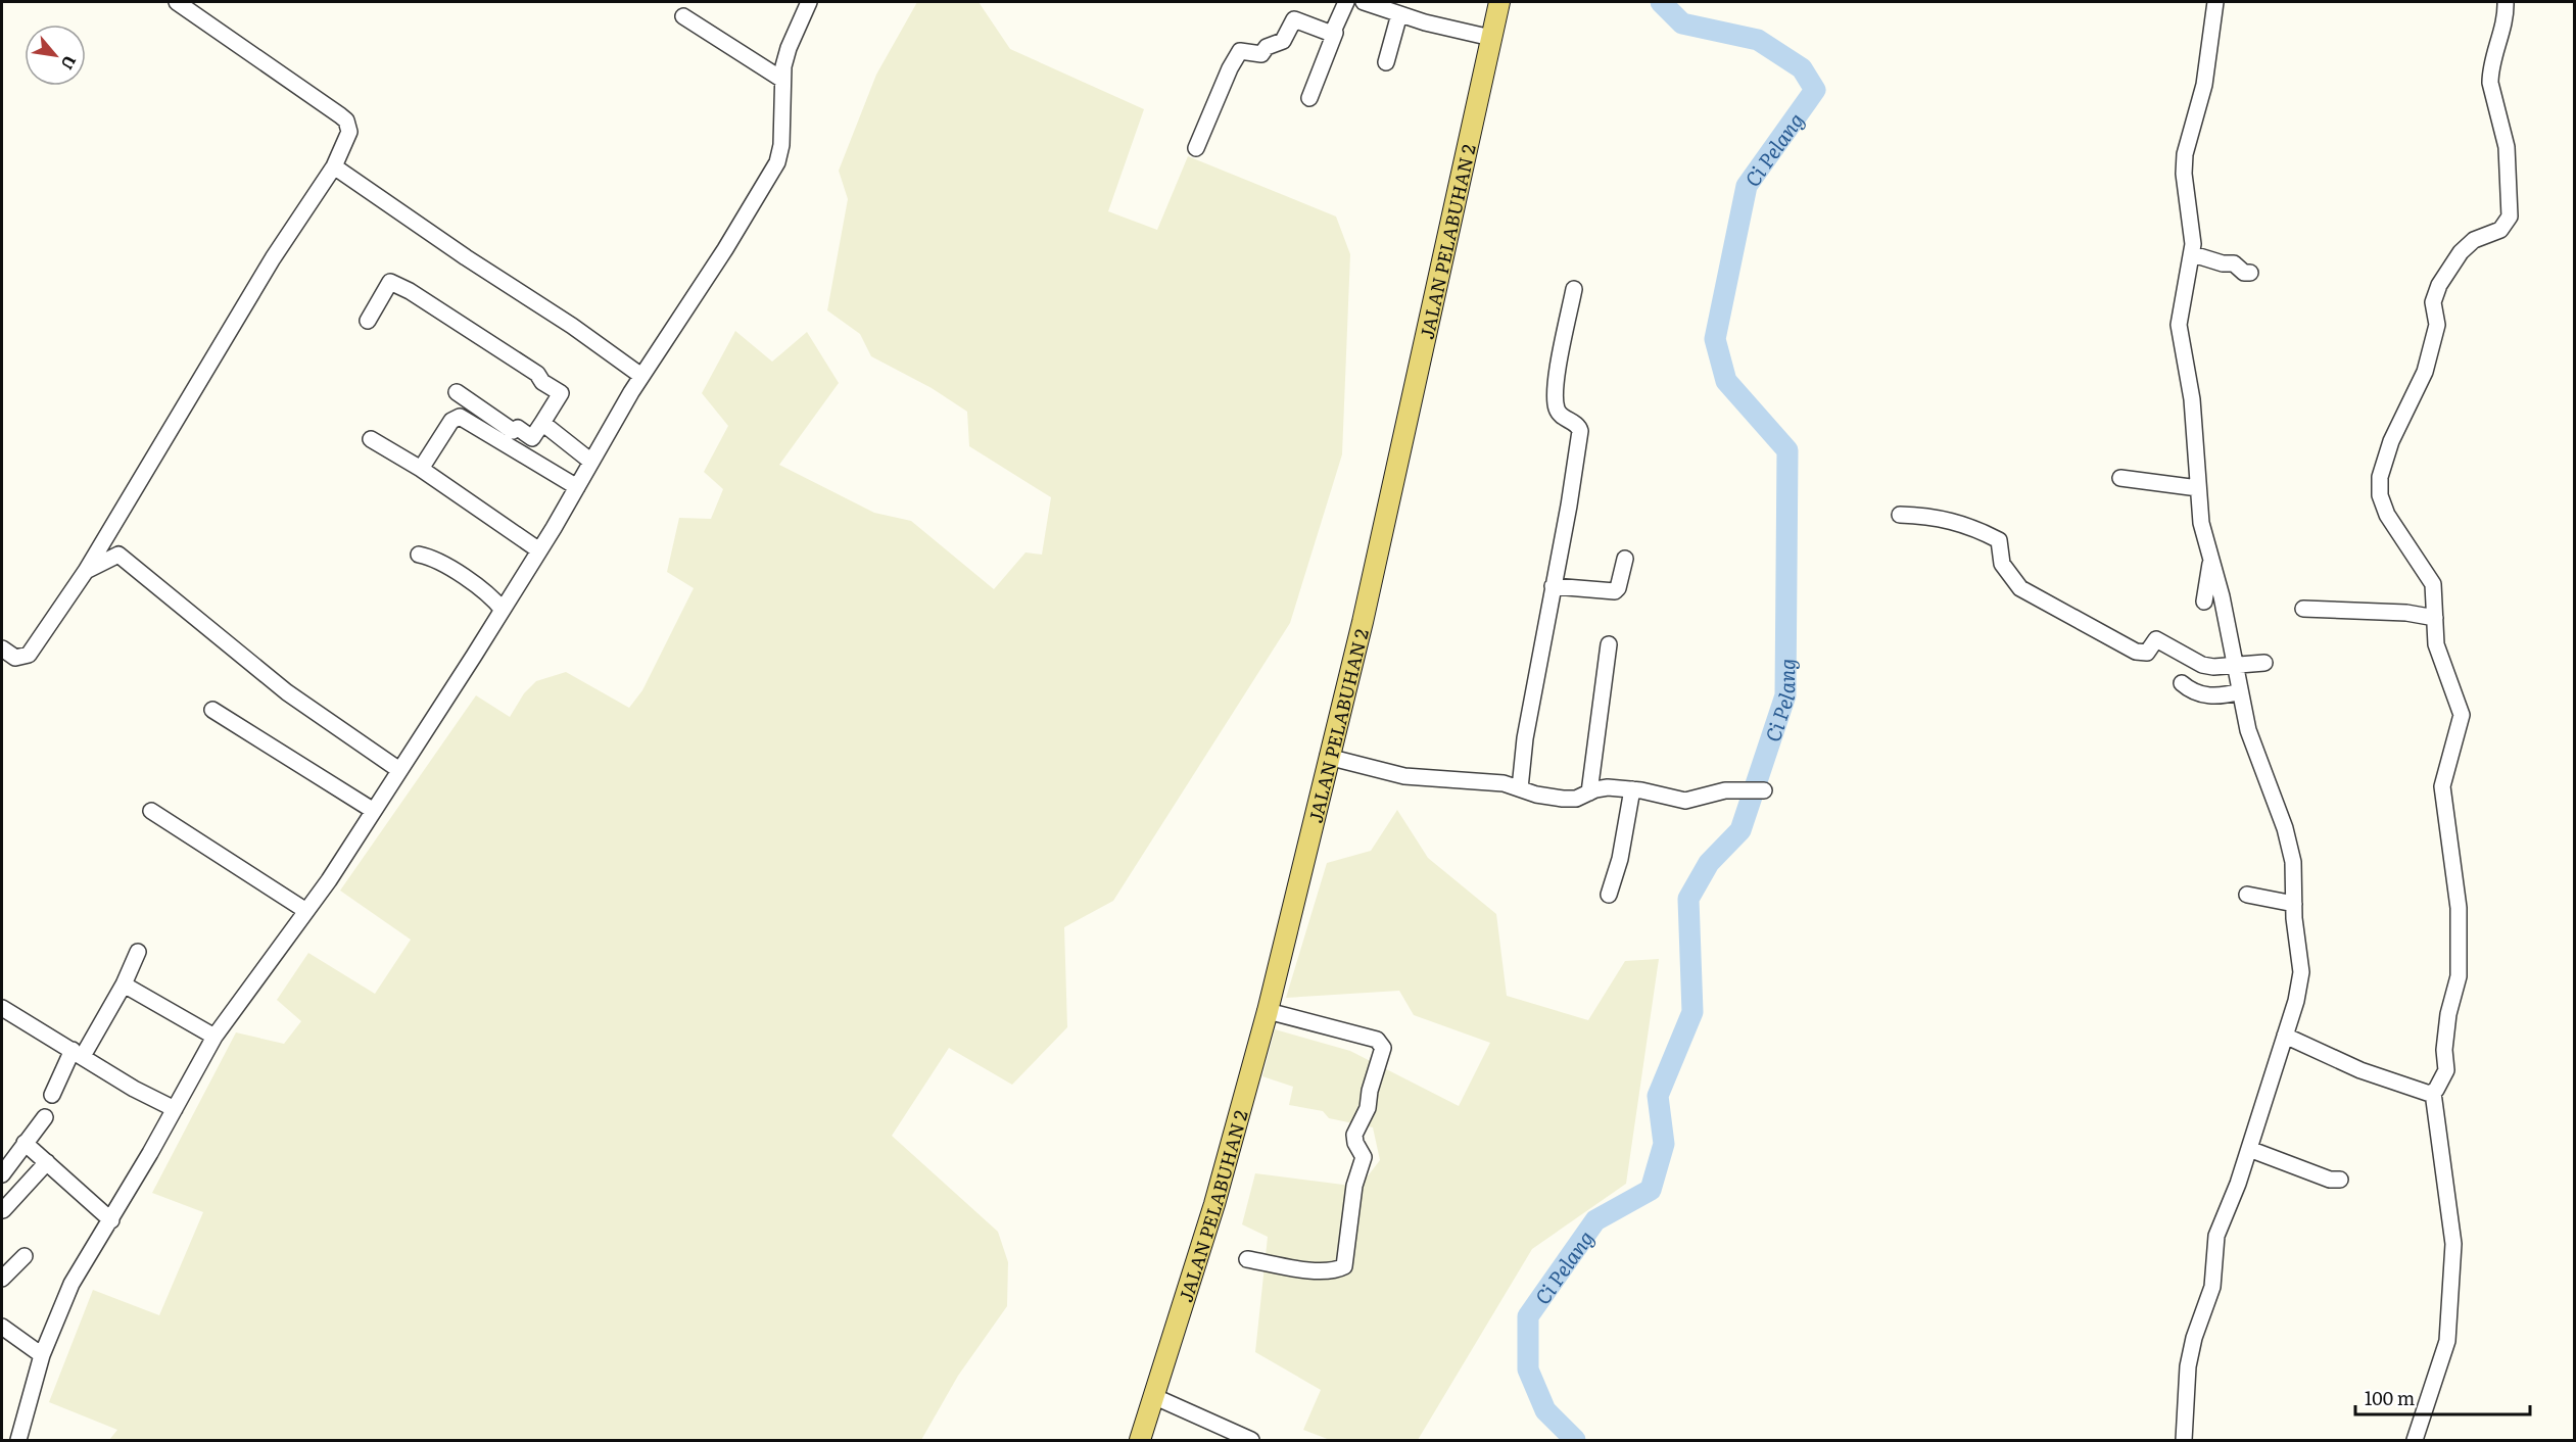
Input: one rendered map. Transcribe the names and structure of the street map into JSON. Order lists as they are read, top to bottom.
{
  "streets": {
    "main road": ["JALAN PELABUHAN 2"]
  },
  "water": ["Ci Pelang"],
  "scale_bar": "100 m",
  "north": "bottom right"
}
